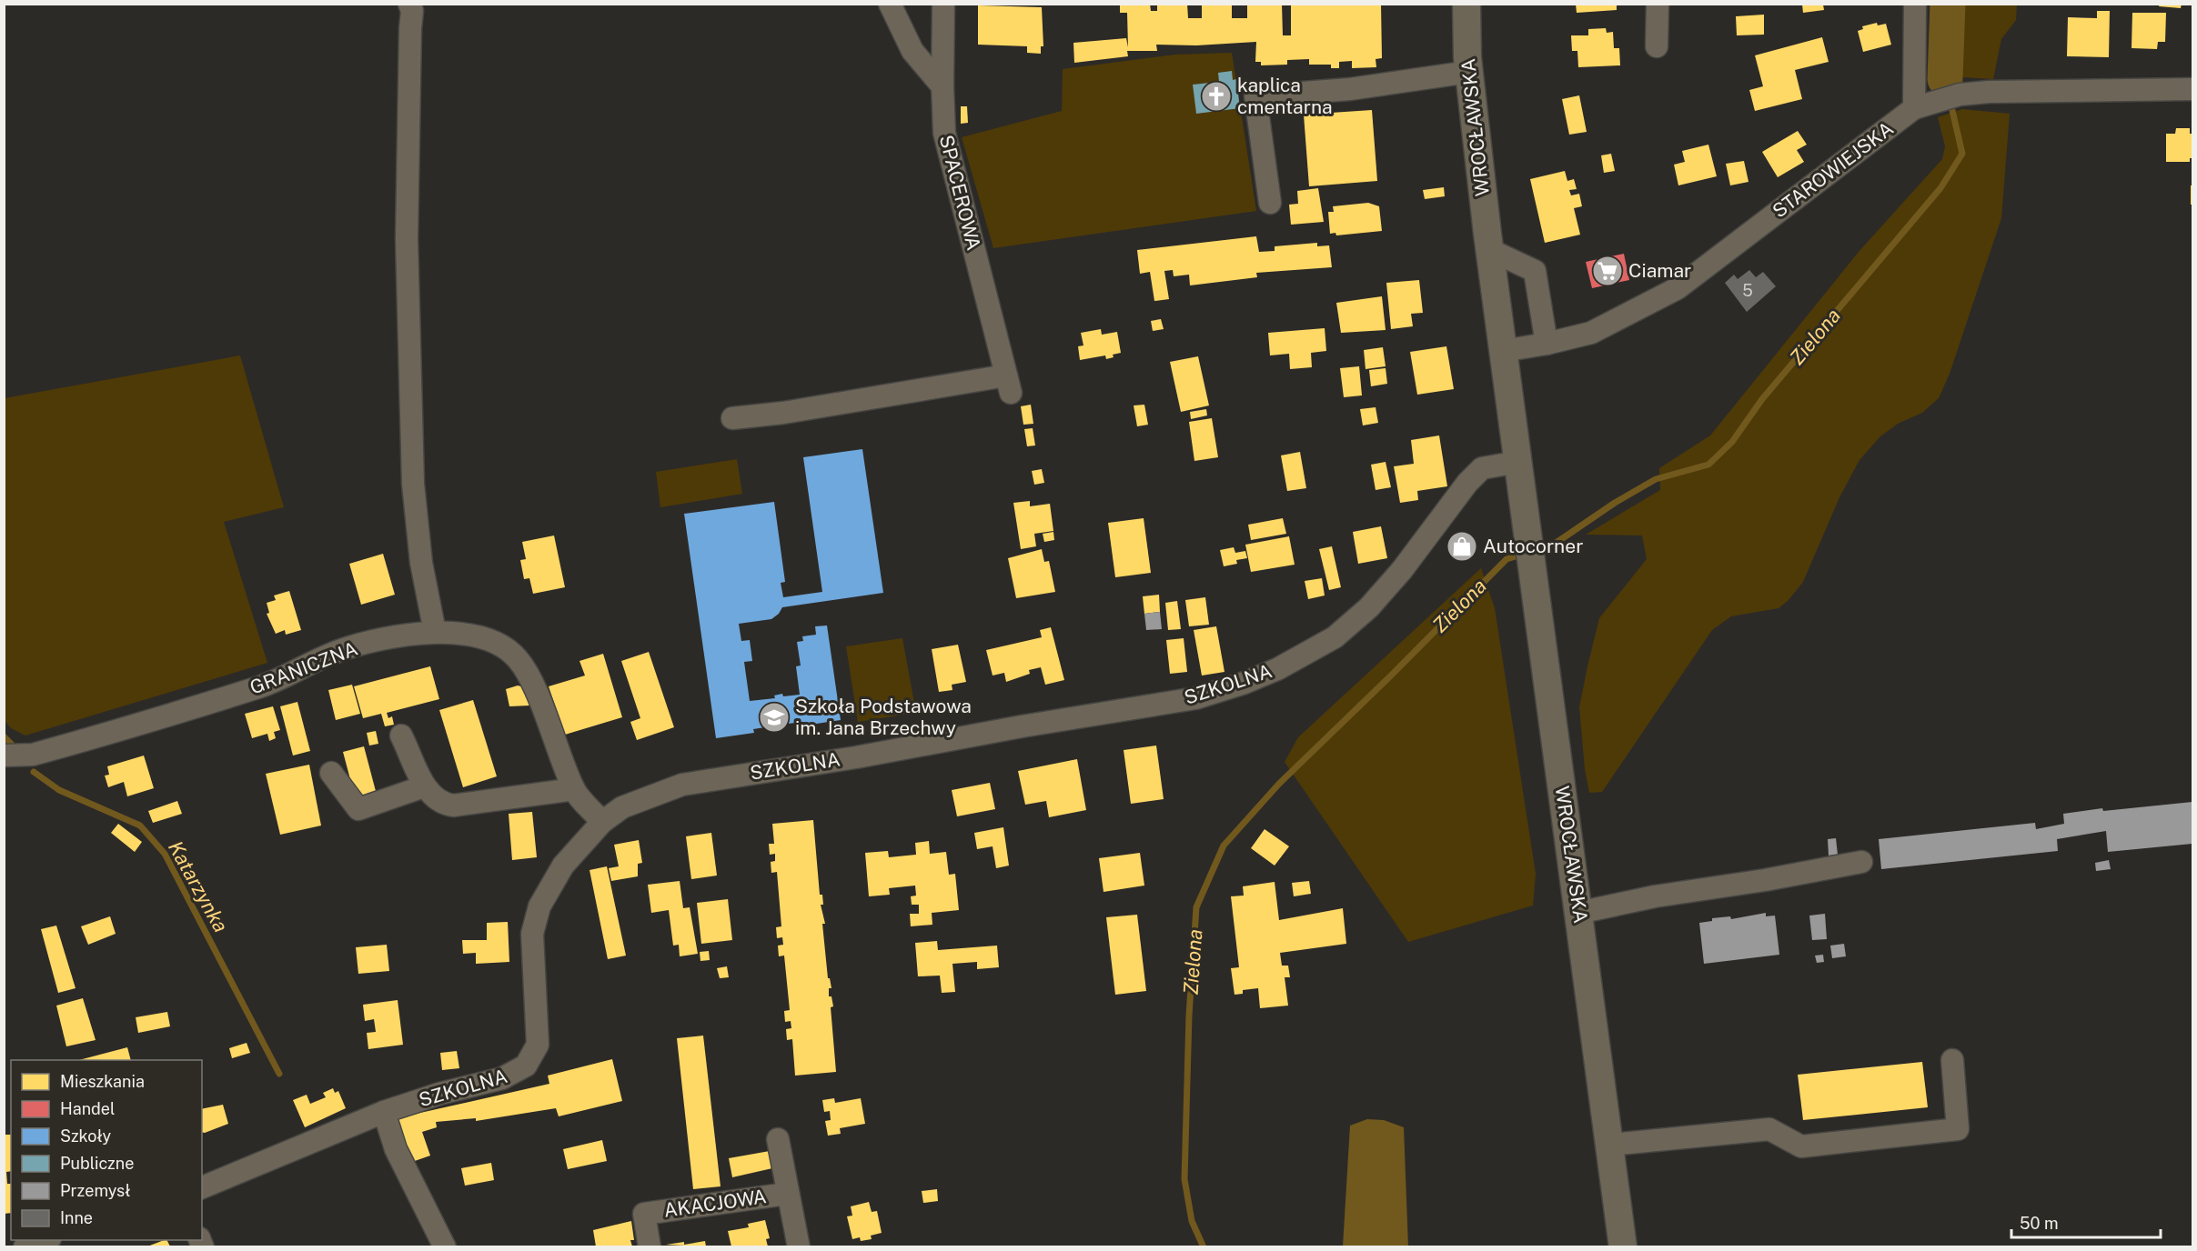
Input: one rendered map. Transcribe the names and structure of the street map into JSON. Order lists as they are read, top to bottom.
{
  "streets": {
    "main road": ["WROCŁAWSKA"],
    "street": [
      "STAROWIEJSKA",
      "SPACEROWA",
      "GRANICZNA",
      "SZKOLNA",
      "AKACJOWA"
    ]
  },
  "crossings": [
    ["WROCŁAWSKA", "STAROWIEJSKA"],
    ["WROCŁAWSKA", "SZKOLNA"],
    ["GRANICZNA", "SZKOLNA"]
  ],
  "water": ["Zielona", "Katarzynka"],
  "places": {
    "church": ["kaplica cmentarna"],
    "supermarket": ["Ciamar"],
    "shop": ["Autocorner"],
    "school or university": ["Szkoła Podstawowa im. Jana Brzechwy"]
  },
  "house_numbers": ["5"],
  "legend": [
    "Mieszkania",
    "Handel",
    "Szkoły",
    "Publiczne",
    "Przemysł",
    "Inne"
  ],
  "scale_bar": "50 m"
}
